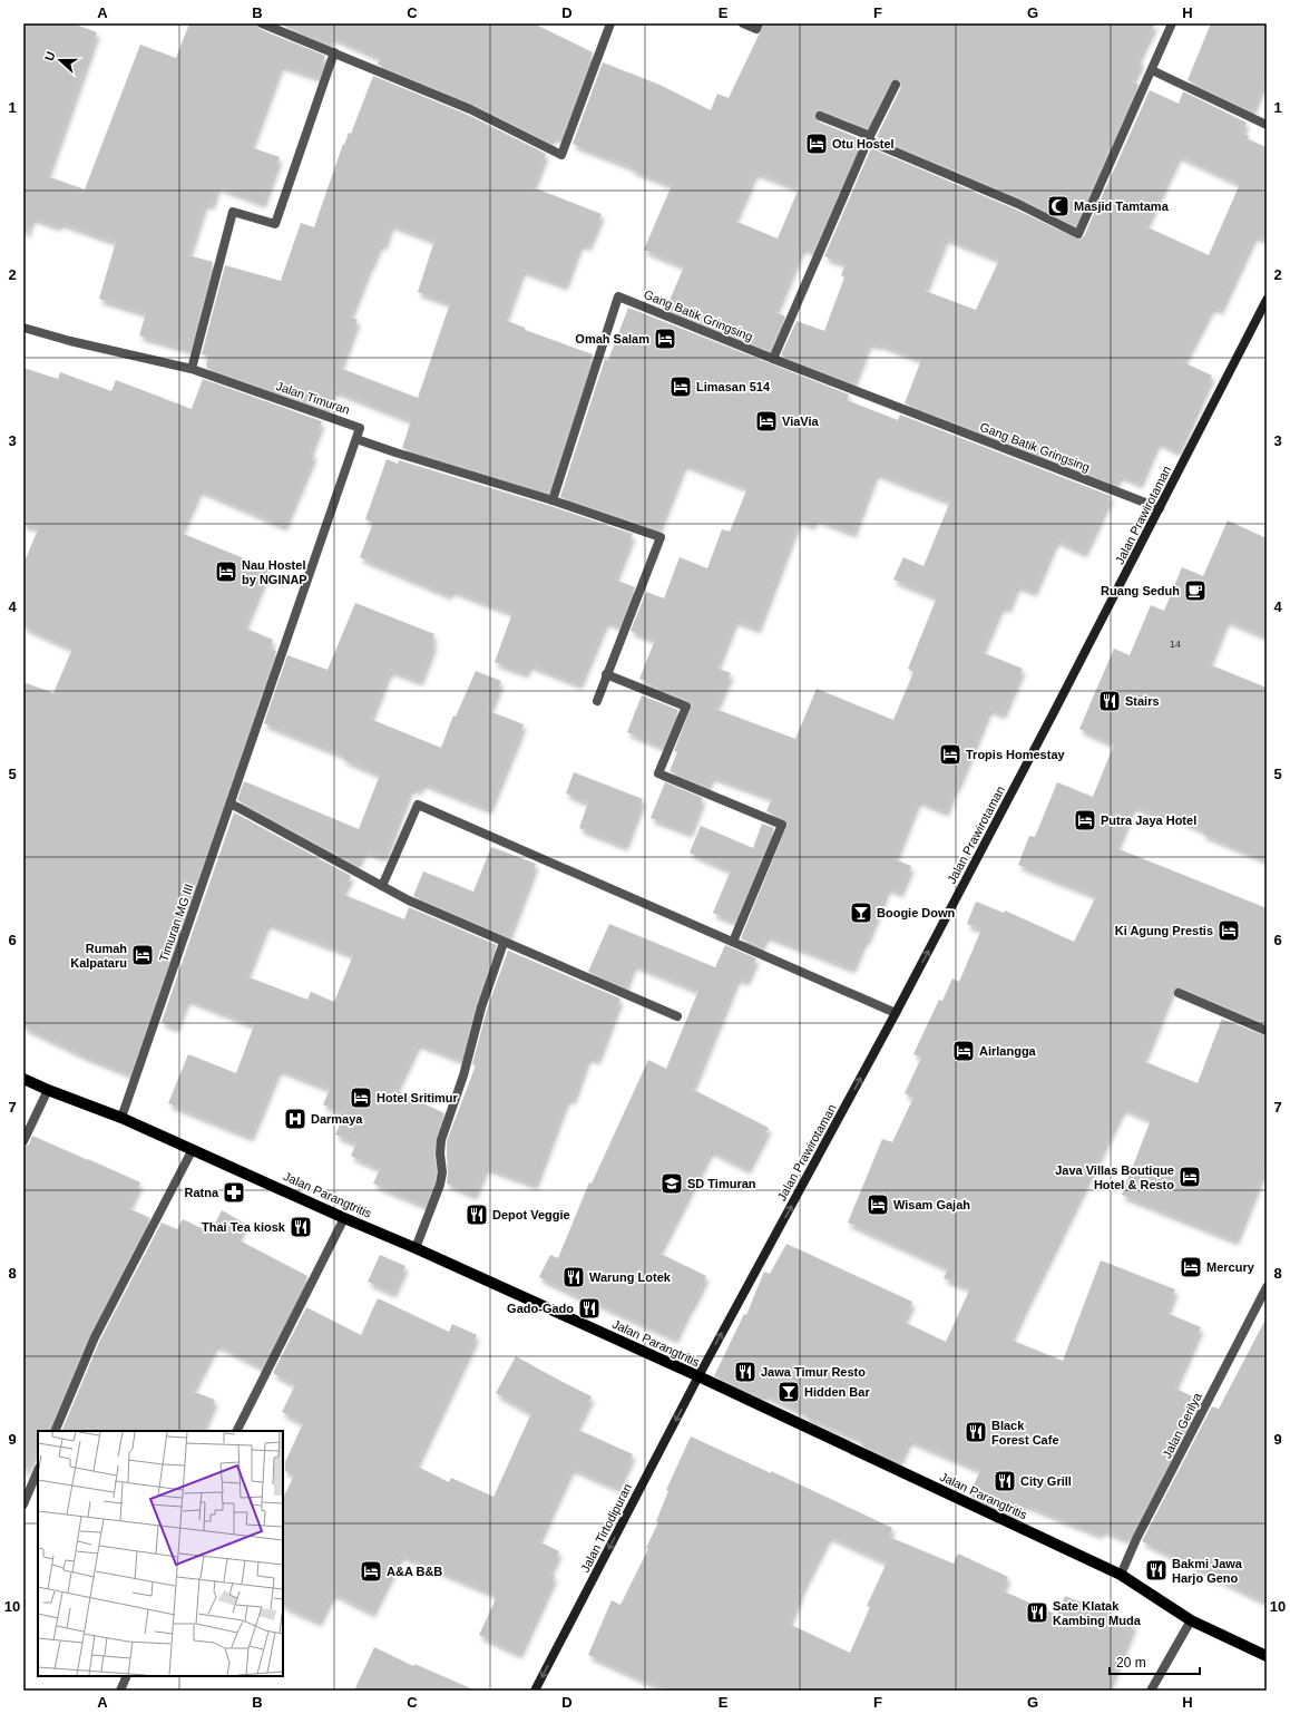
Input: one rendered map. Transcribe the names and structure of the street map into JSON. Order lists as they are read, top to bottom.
{
  "streets": {
    "main road": ["Jalan Parangtritis"],
    "street": [
      "Gang Batik Gringsing",
      "Jalan Timuran",
      "Jalan Prawirotaman",
      "Timuran MG III",
      "Jalan Gerilya",
      "Jalan Tirtodipuran"
    ]
  },
  "crossings": [
    ["Gang Batik Gringsing", "Jalan Prawirotaman"],
    ["Jalan Timuran", "Timuran MG III"],
    ["Jalan Prawirotaman", "Jalan Parangtritis"],
    ["Jalan Prawirotaman", "Jalan Tirtodipuran"],
    ["Timuran MG III", "Jalan Parangtritis"],
    ["Jalan Parangtritis", "Jalan Gerilya"],
    ["Jalan Parangtritis", "Jalan Tirtodipuran"]
  ],
  "one_way": ["Jalan Prawirotaman", "Jalan Tirtodipuran"],
  "places": {
    "hotel": [
      "Otu Hostel",
      "Omah Salam",
      "Limasan 514",
      "ViaVia",
      "Nau Hostel by NGINAP",
      "Tropis Homestay",
      "Putra Jaya Hotel",
      "Ki Agung Prestis",
      "Rumah Kalpataru",
      "Airlangga",
      "Hotel Sritimur",
      "Java Villas Boutique Hotel & Resto",
      "Wisam Gajah",
      "Mercury",
      "A&A B&B"
    ],
    "mosque": ["Masjid Tamtama"],
    "cafe": ["Ruang Seduh"],
    "restaurant": [
      "Stairs",
      "Depot Veggie",
      "Thai Tea kiosk",
      "Warung Lotek",
      "Gado-Gado",
      "Jawa Timur Resto",
      "Black Forest Cafe",
      "City Grill",
      "Bakmi Jawa Harjo Geno",
      "Sate Klatak Kambing Muda"
    ],
    "bar": ["Boogie Down", "Hidden Bar"],
    "hospital": ["Darmaya"],
    "school or university": ["SD Timuran"],
    "pharmacy": ["Ratna"]
  },
  "house_numbers": ["14"],
  "scale_bar": "20 m",
  "north": "left",
  "grid": {
    "columns": [
      "A",
      "B",
      "C",
      "D",
      "E",
      "F",
      "G",
      "H"
    ],
    "rows": [
      "1",
      "2",
      "3",
      "4",
      "5",
      "6",
      "7",
      "8",
      "9",
      "10"
    ]
  }
}
